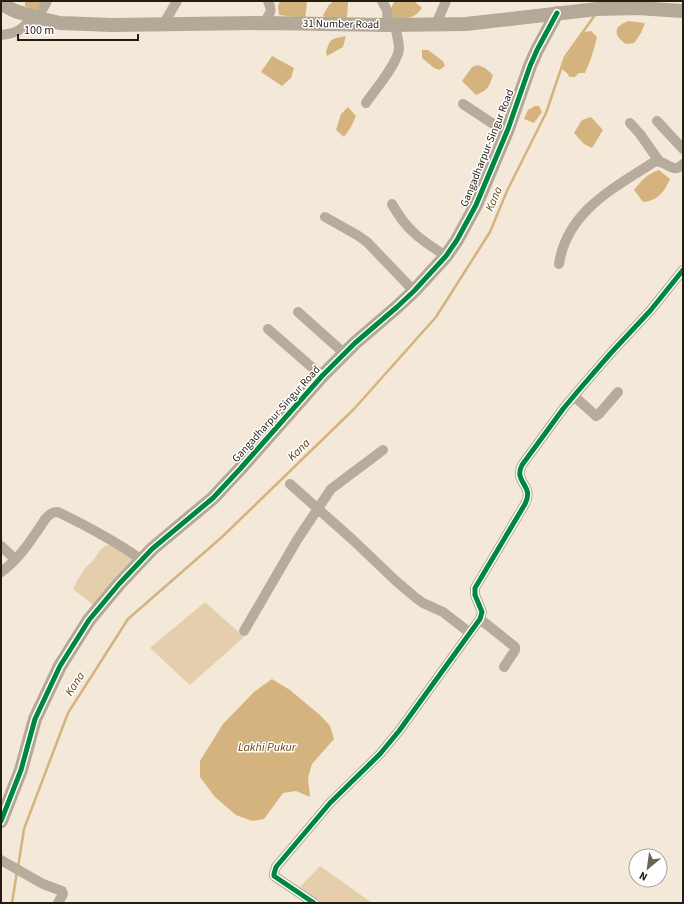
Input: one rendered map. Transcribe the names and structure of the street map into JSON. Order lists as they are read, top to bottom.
{
  "streets": {
    "street": ["31 Number Road", "Gangadharpur-Singur Road"]
  },
  "crossings": [
    ["31 Number Road", "Gangadharpur-Singur Road"]
  ],
  "water": ["Kana", "Lakhi Pukur"],
  "scale_bar": "100 m",
  "north": "bottom left"
}
